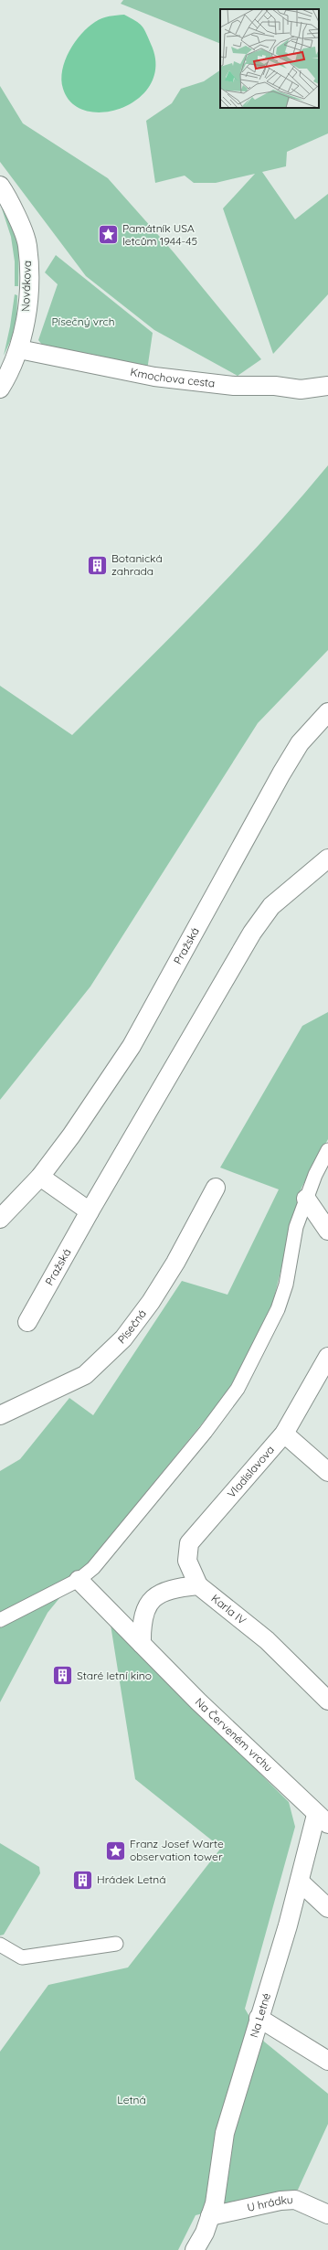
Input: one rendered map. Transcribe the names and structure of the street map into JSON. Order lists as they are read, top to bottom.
{
  "streets": {
    "street": [
      "Novákova",
      "Kmochova cesta",
      "Pražská",
      "Písečná",
      "Vladislavova",
      "Karla IV",
      "Na Červeném vrchu",
      "Na Letné",
      "U hrádku"
    ]
  },
  "crossings": [
    ["Novákova", "Kmochova cesta"],
    ["Vladislavova", "Karla IV"],
    ["Na Červeném vrchu", "Na Letné"],
    ["Na Letné", "U hrádku"]
  ],
  "parks": ["Písečný vrch", "Letná"],
  "places": {
    "place": ["Památník USA letcům 1944-45", "Franz Josef Warte observation tower"],
    "building": ["Botanická zahrada", "Staré letní kino", "Hrádek Letná"]
  }
}
